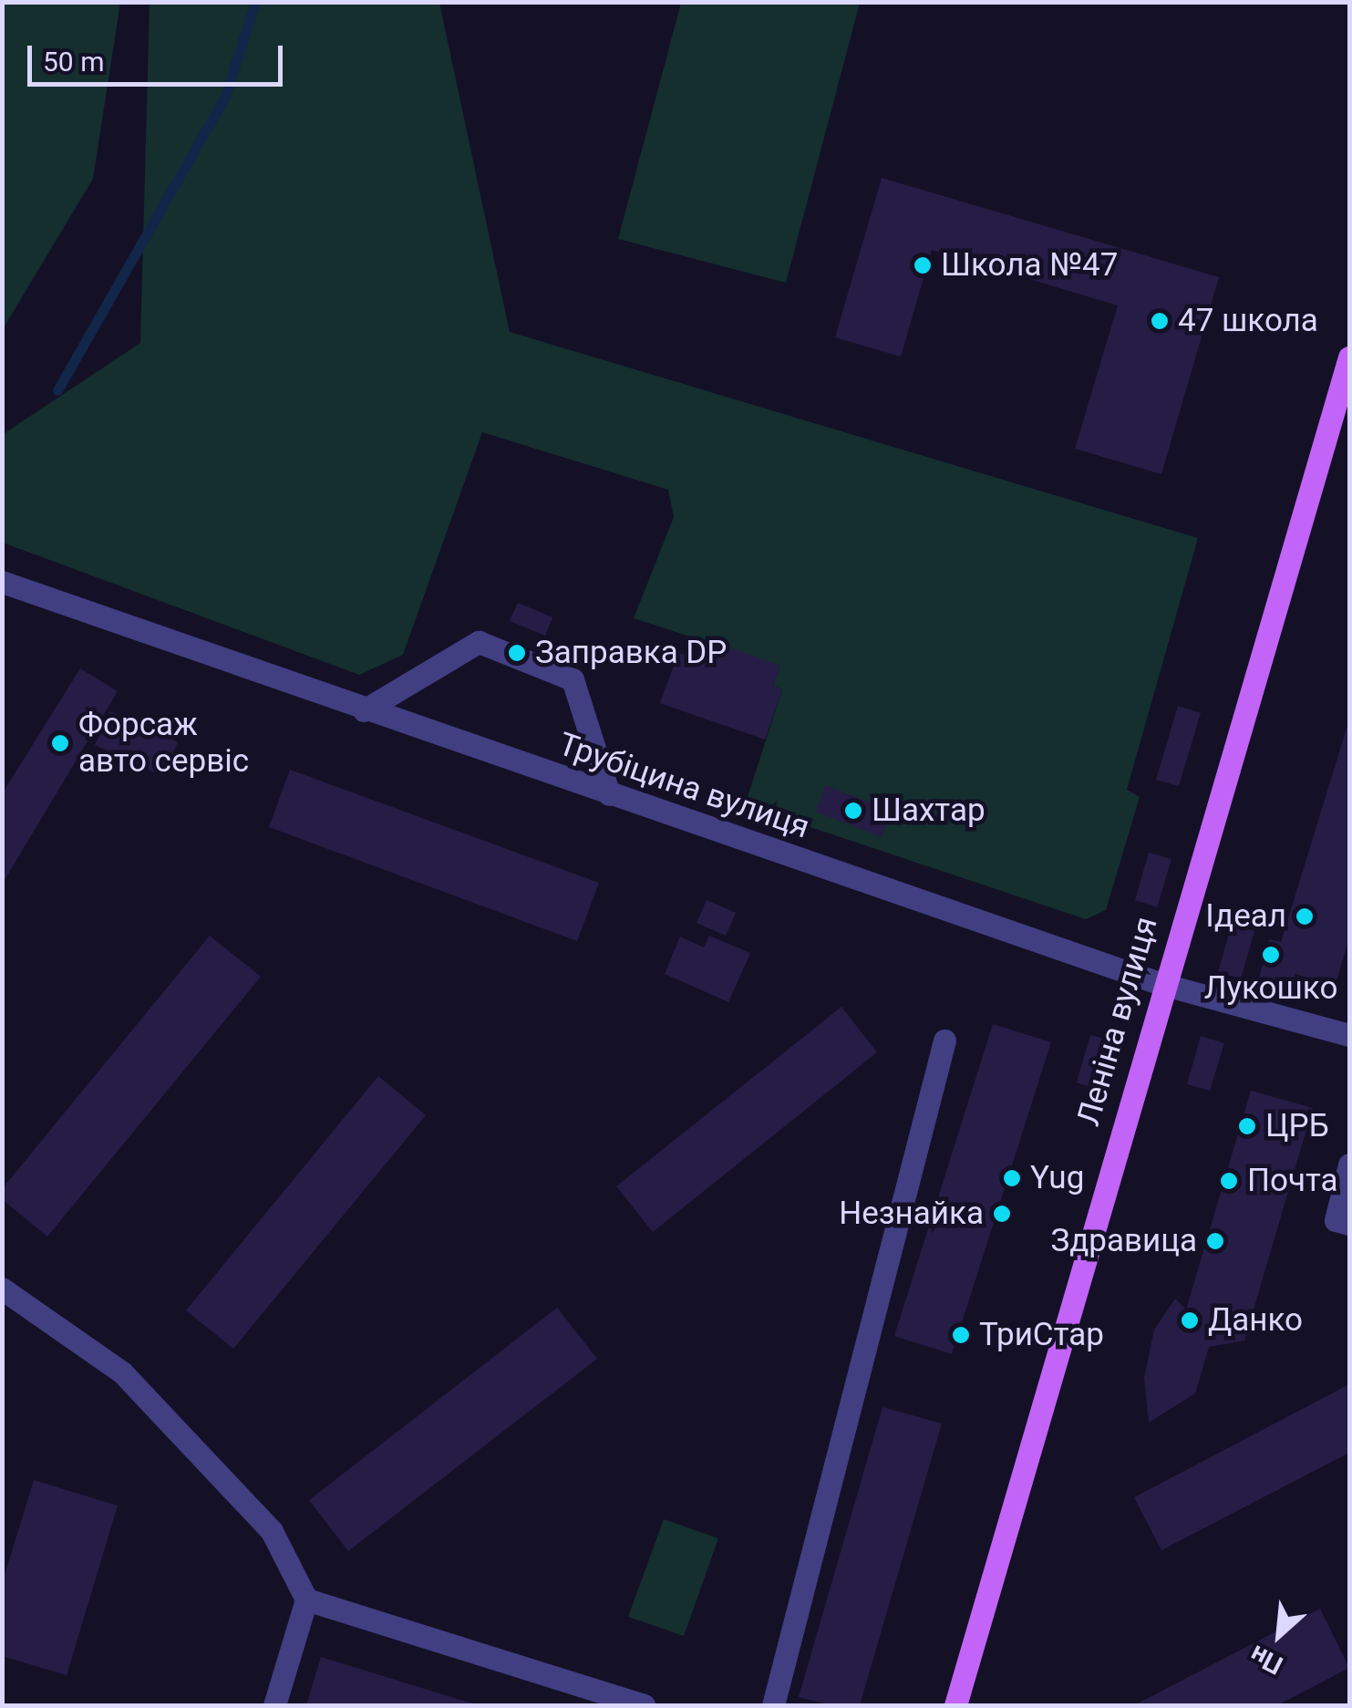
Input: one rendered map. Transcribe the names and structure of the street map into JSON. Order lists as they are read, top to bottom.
{
  "streets": {
    "main road": ["Леніна вулиця"],
    "street": ["Трубіцина вулиця"]
  },
  "crossings": [
    ["Трубіцина вулиця", "Леніна вулиця"]
  ],
  "places": [
    "Школа №47",
    "47 школа",
    "Заправка DP",
    "Форсаж авто сервіс",
    "Шахтар",
    "Ідеал",
    "Лукошко",
    "ЦРБ",
    "Yug",
    "Почта",
    "Незнайка",
    "Здравица",
    "Данко",
    "ТриСтар"
  ],
  "scale_bar": "50 m",
  "north": "bottom left"
}
